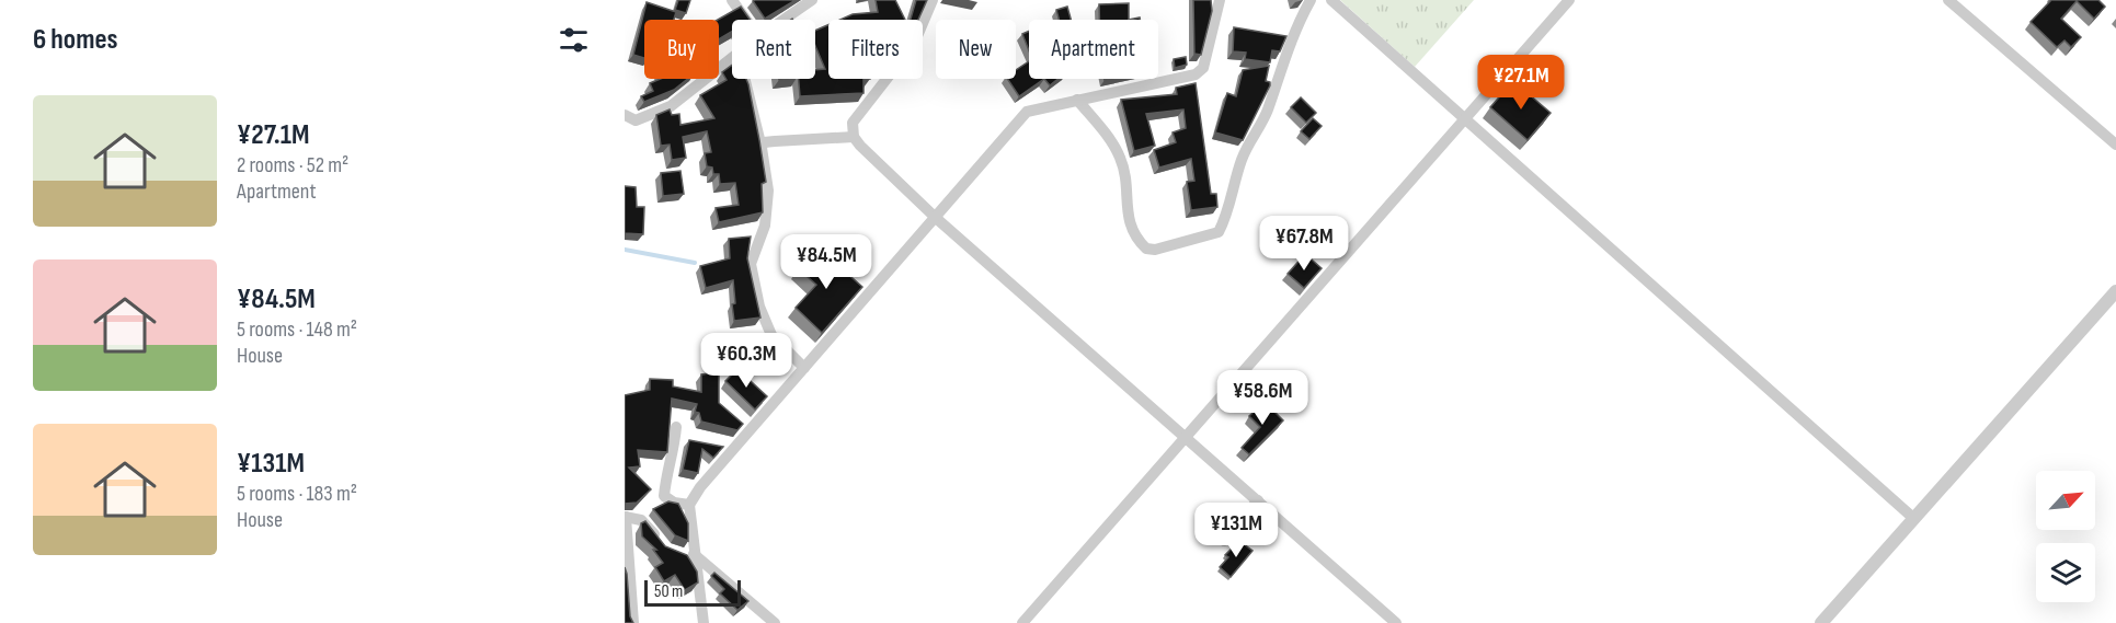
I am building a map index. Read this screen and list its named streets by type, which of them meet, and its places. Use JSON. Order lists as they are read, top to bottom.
{
  "scale_bar": "50 m",
  "north": "top right",
  "page": {
    "heading": "6 homes",
    "chip": [
      "Buy",
      "Rent",
      "Filters",
      "New",
      "Apartment"
    ],
    "price": [
      "¥27.1M",
      "¥67.8M",
      "¥84.5M",
      "¥60.3M",
      "¥58.6M",
      "¥131M"
    ],
    "list": [
      {
        "name": "¥27.1M",
        "note": "2 rooms · 52 m² · Apartment"
      },
      {
        "name": "¥84.5M",
        "note": "5 rooms · 148 m² · House"
      },
      {
        "name": "¥131M",
        "note": "5 rooms · 183 m² · House"
      }
    ],
    "scale": "50 m"
  }
}
